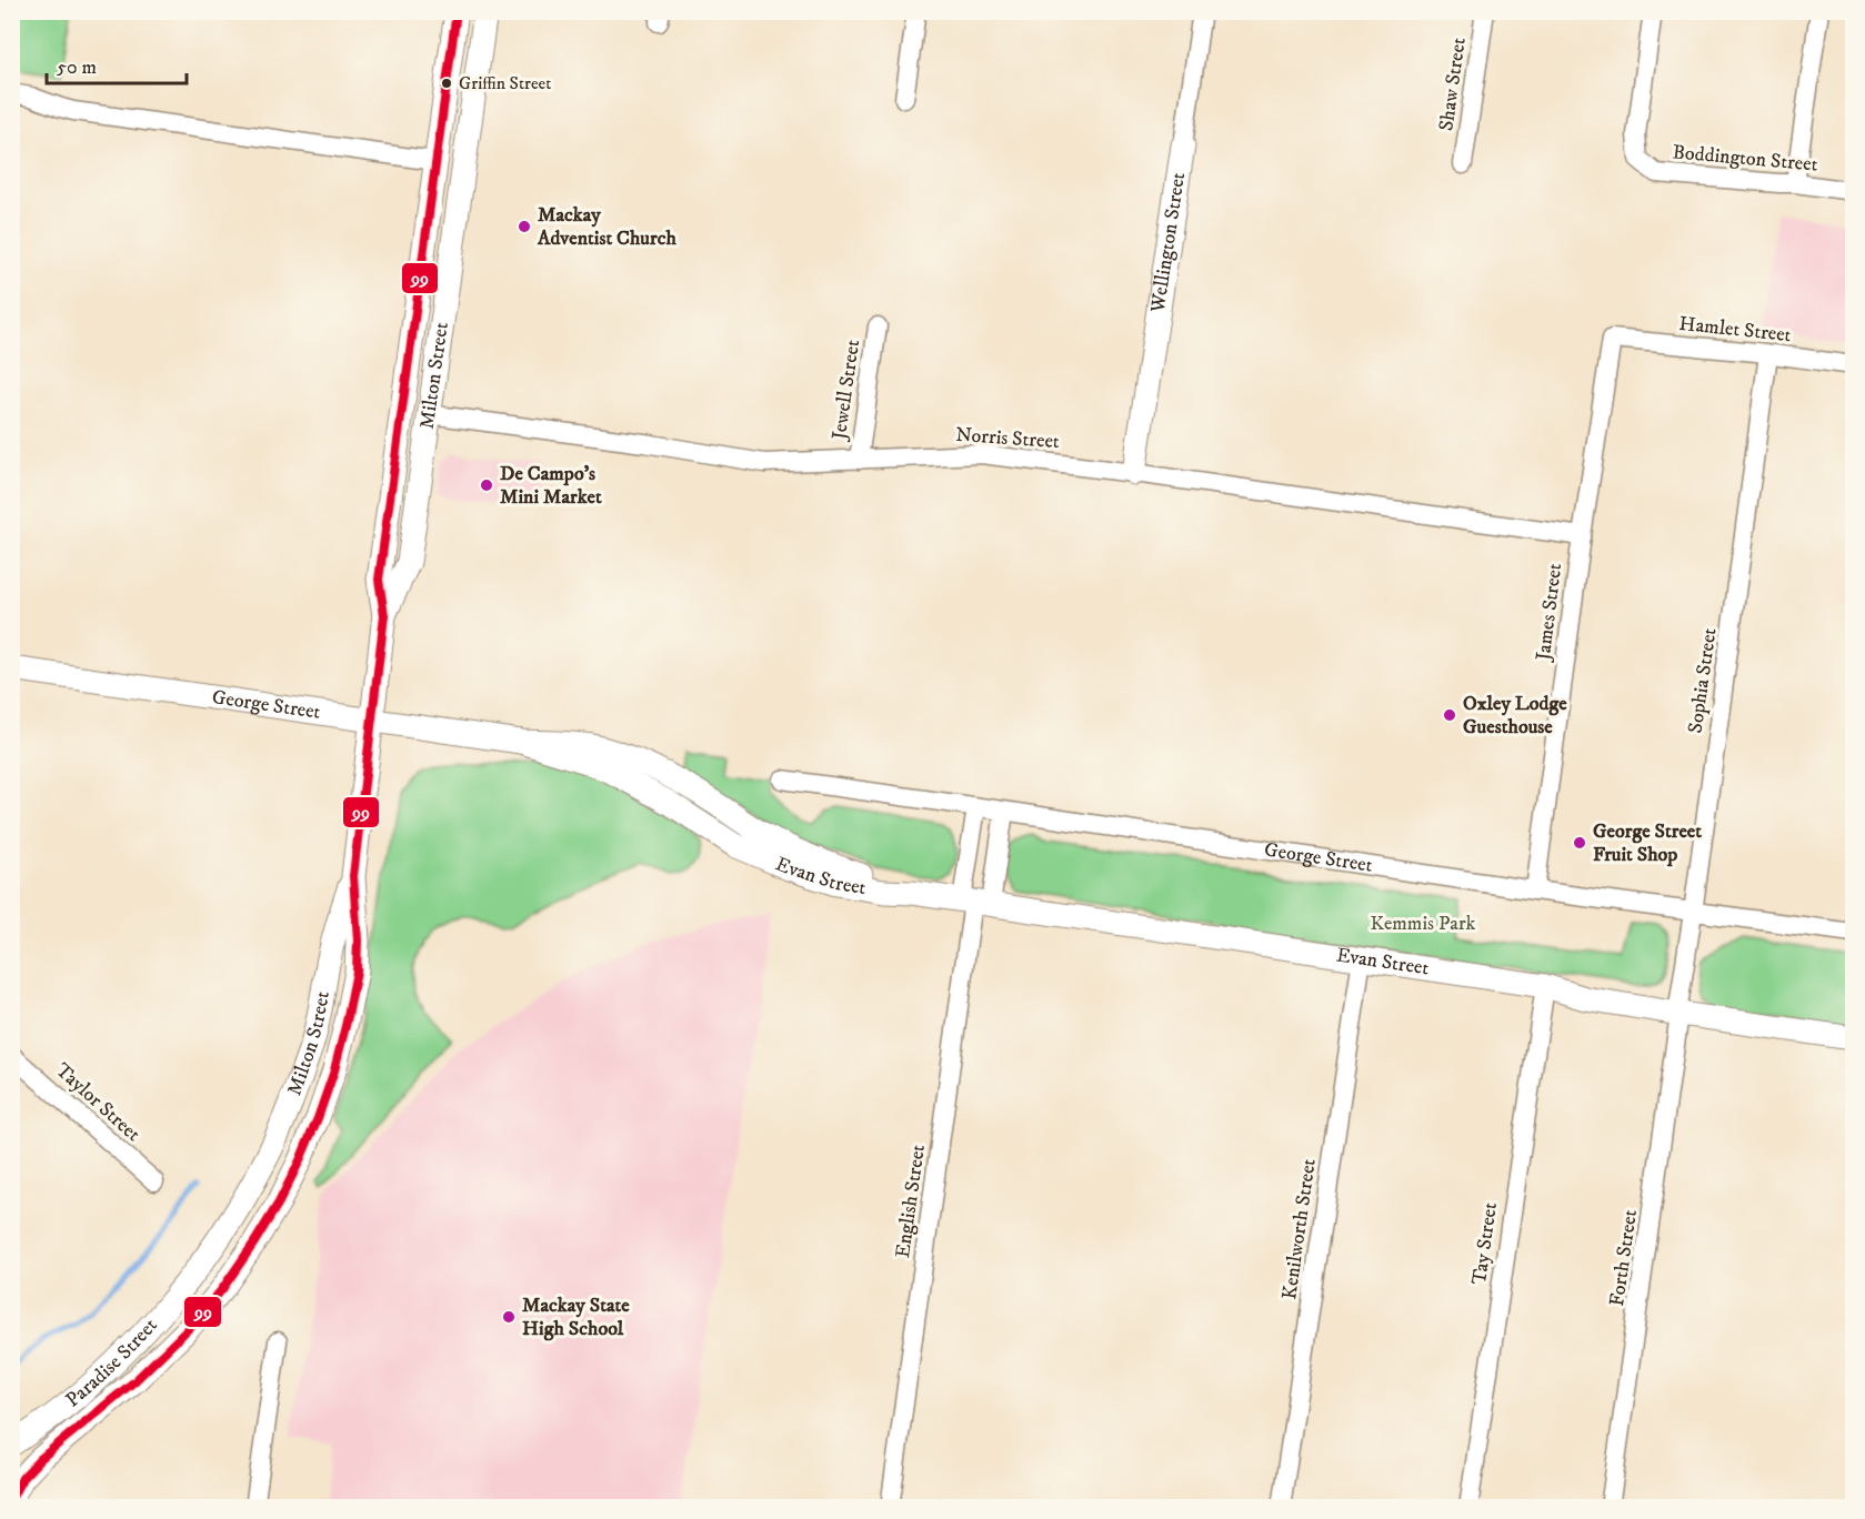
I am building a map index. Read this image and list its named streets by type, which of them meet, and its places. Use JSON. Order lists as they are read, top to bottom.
{
  "streets": {
    "street": [
      "Shaw Street",
      "Boddington Street",
      "Wellington Street",
      "Hamlet Street",
      "Milton Street",
      "Jewell Street",
      "Norris Street",
      "James Street",
      "Sophia Street",
      "George Street",
      "Evan Street",
      "Taylor Street",
      "English Street",
      "Kenilworth Street",
      "Tay Street",
      "Forth Street",
      "Paradise Street"
    ]
  },
  "crossings": [
    ["Wellington Street", "Norris Street"],
    ["Hamlet Street", "James Street"],
    ["Hamlet Street", "Sophia Street"],
    ["Milton Street", "Norris Street"],
    ["Milton Street", "George Street"],
    ["Milton Street", "Paradise Street"],
    ["Jewell Street", "Norris Street"],
    ["Norris Street", "James Street"],
    ["James Street", "George Street"],
    ["Sophia Street", "George Street"],
    ["Sophia Street", "Evan Street"],
    ["Sophia Street", "Forth Street"],
    ["George Street", "Evan Street"],
    ["Evan Street", "English Street"],
    ["Evan Street", "Kenilworth Street"],
    ["Evan Street", "Tay Street"],
    ["Evan Street", "Forth Street"]
  ],
  "parks": ["Kemmis Park"],
  "places": [
    "Griffin Street",
    "Mackay Adventist Church",
    "De Campo's Mini Market",
    "Oxley Lodge Guesthouse",
    "George Street Fruit Shop",
    "Mackay State High School"
  ],
  "lines": ["transit line 99"],
  "scale_bar": "50 m"
}
